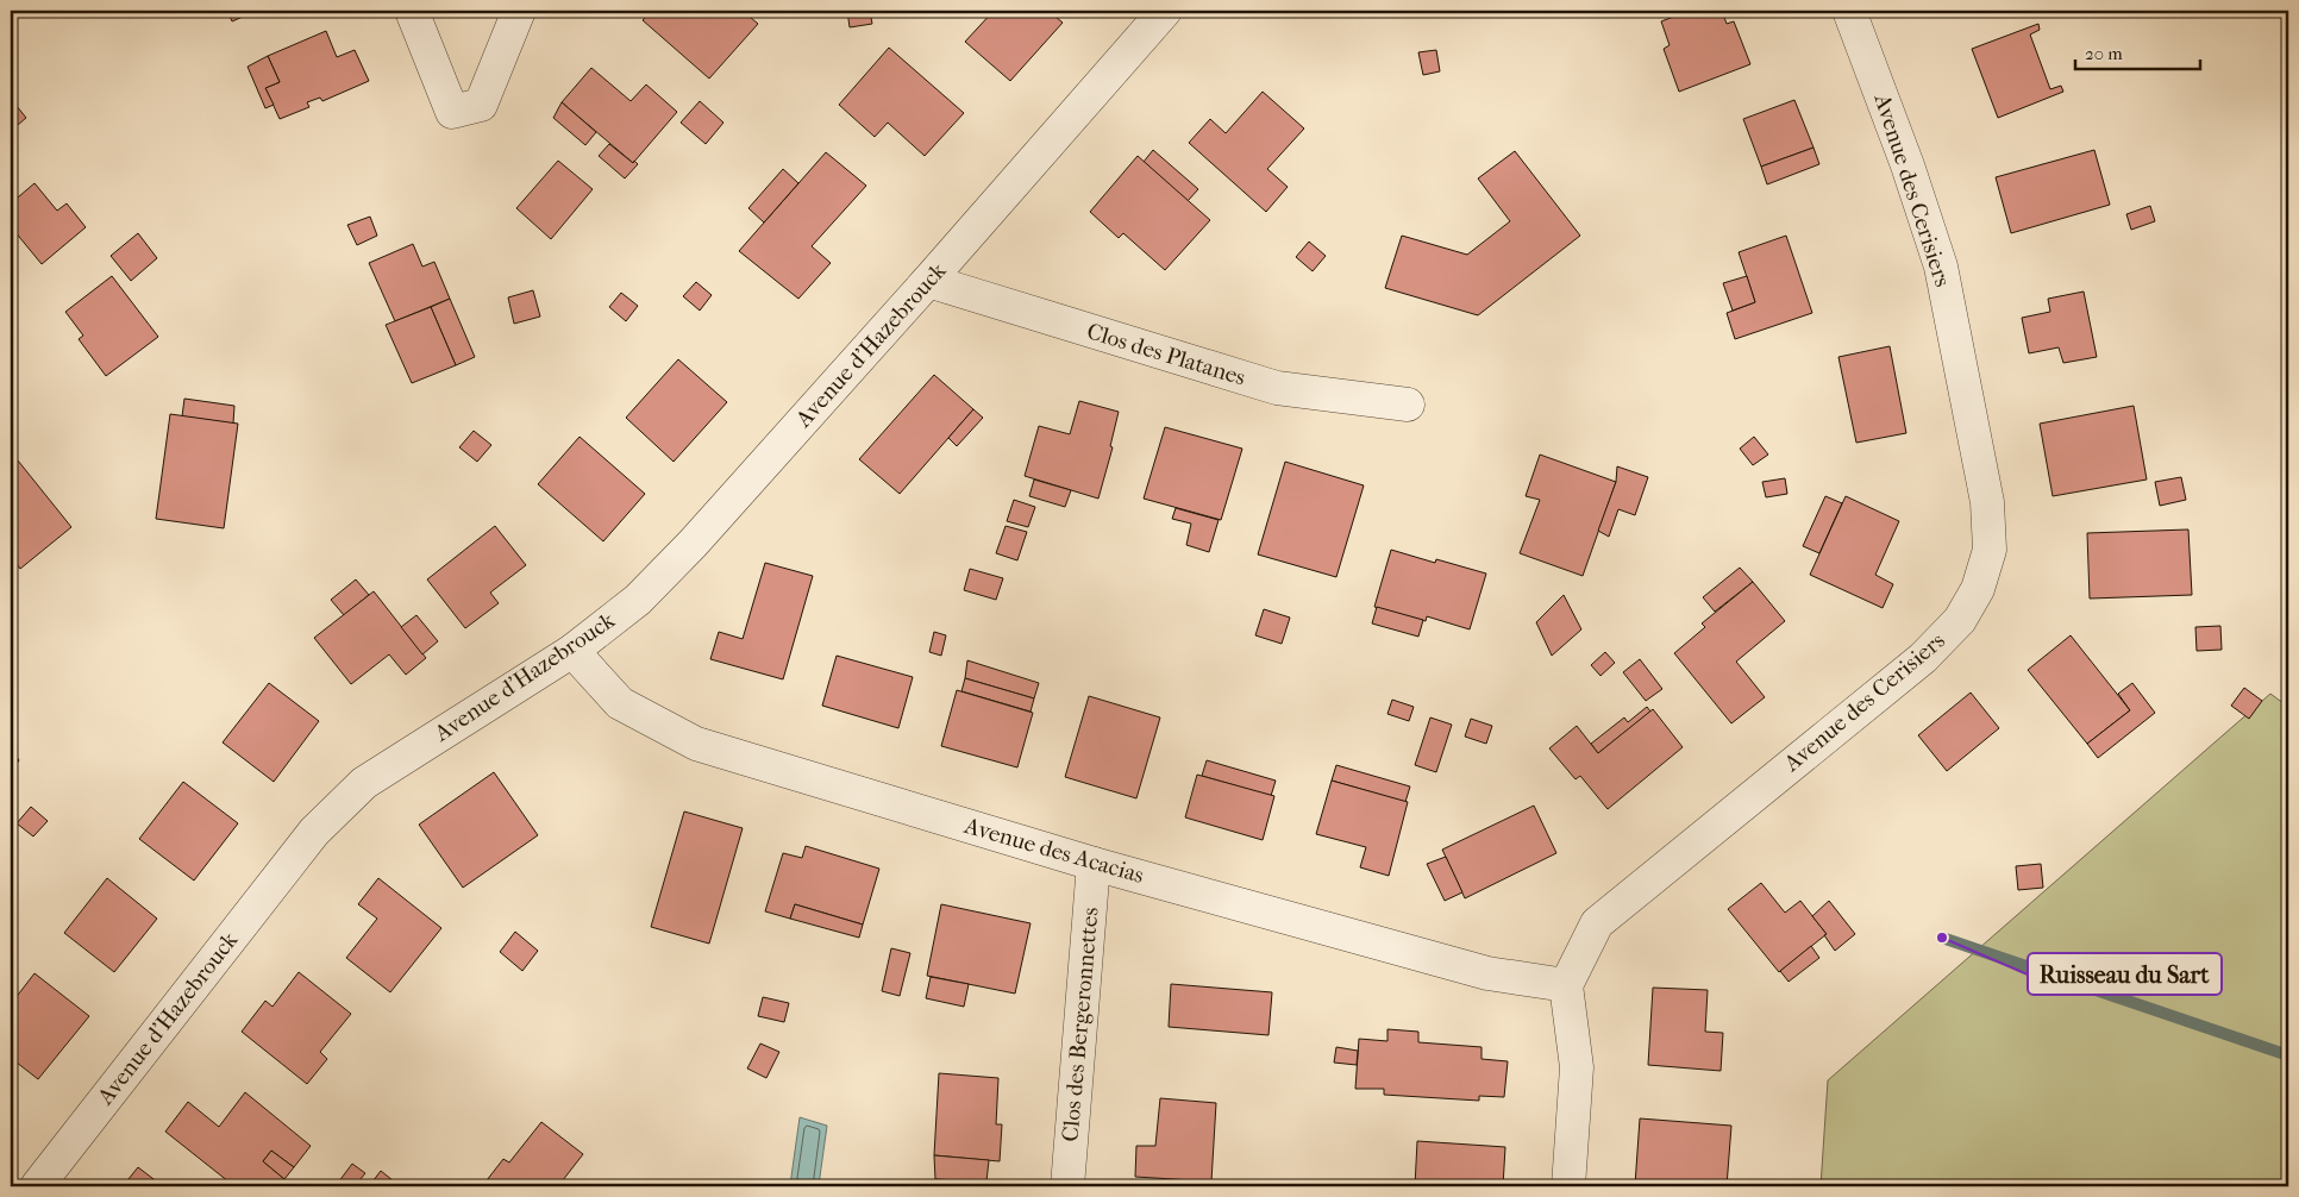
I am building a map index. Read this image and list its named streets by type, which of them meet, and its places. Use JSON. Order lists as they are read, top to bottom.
{
  "streets": {
    "street": [
      "Avenue des Cerisiers",
      "Avenue d'Hazebrouck",
      "Clos des Platanes",
      "Avenue des Acacias",
      "Clos des Bergeronnettes"
    ]
  },
  "crossings": [
    ["Avenue des Cerisiers", "Avenue des Acacias"],
    ["Avenue d'Hazebrouck", "Clos des Platanes"],
    ["Avenue d'Hazebrouck", "Avenue des Acacias"],
    ["Avenue des Acacias", "Clos des Bergeronnettes"]
  ],
  "places": ["Ruisseau du Sart"],
  "scale_bar": "20 m"
}
